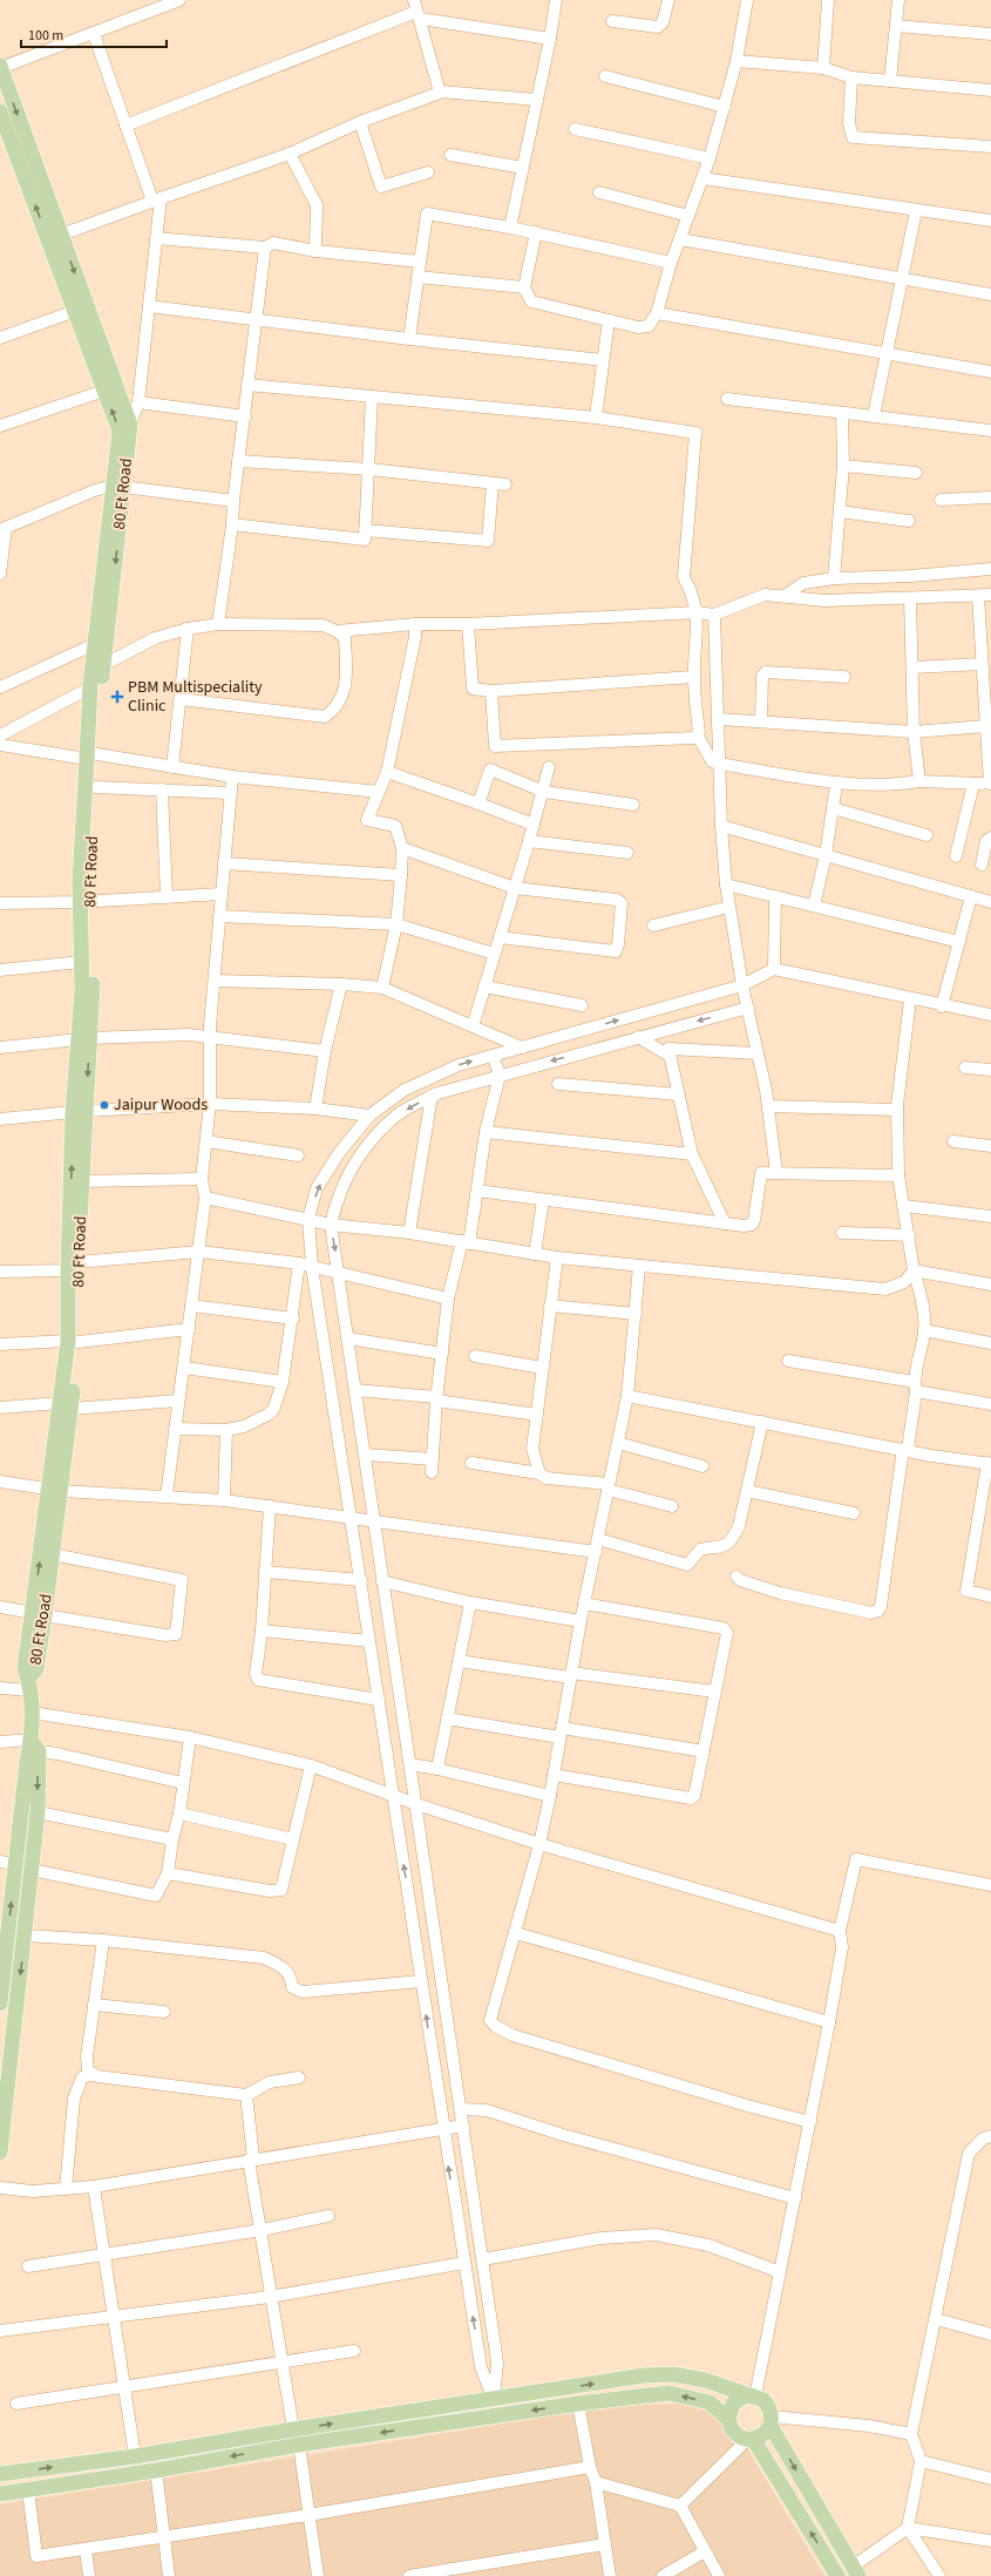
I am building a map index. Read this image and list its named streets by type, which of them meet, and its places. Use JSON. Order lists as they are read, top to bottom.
{
  "streets": {
    "main road": ["80 Ft Road"]
  },
  "places": {
    "health": ["PBM Multispeciality Clinic"],
    "other": ["Jaipur Woods"]
  },
  "scale_bar": "100 m"
}
